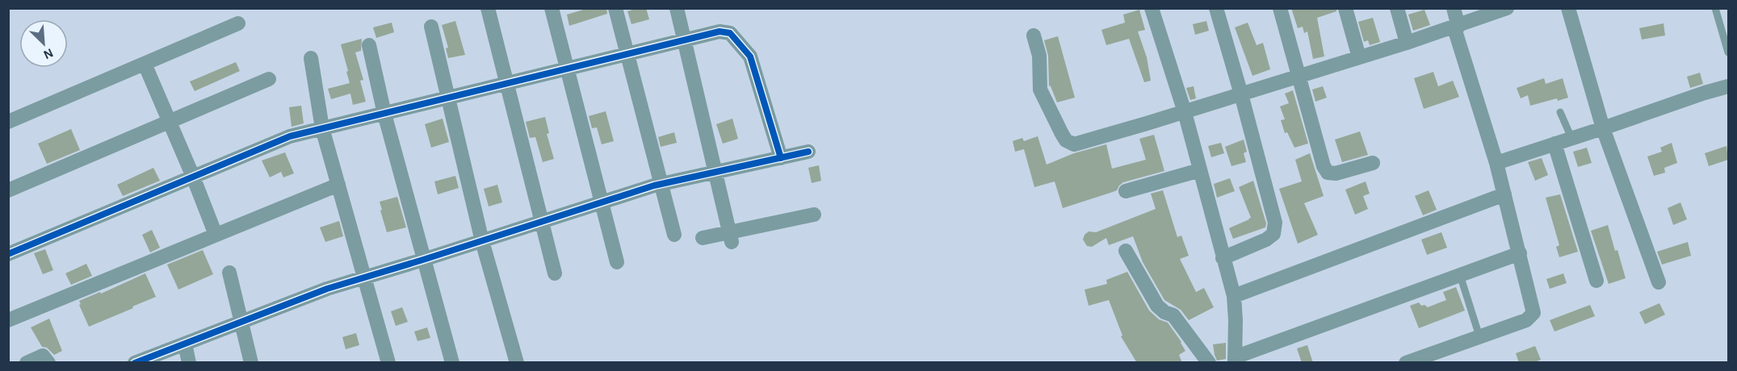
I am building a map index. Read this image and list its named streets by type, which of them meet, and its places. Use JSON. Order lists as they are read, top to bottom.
{
  "north": "bottom right"
}
